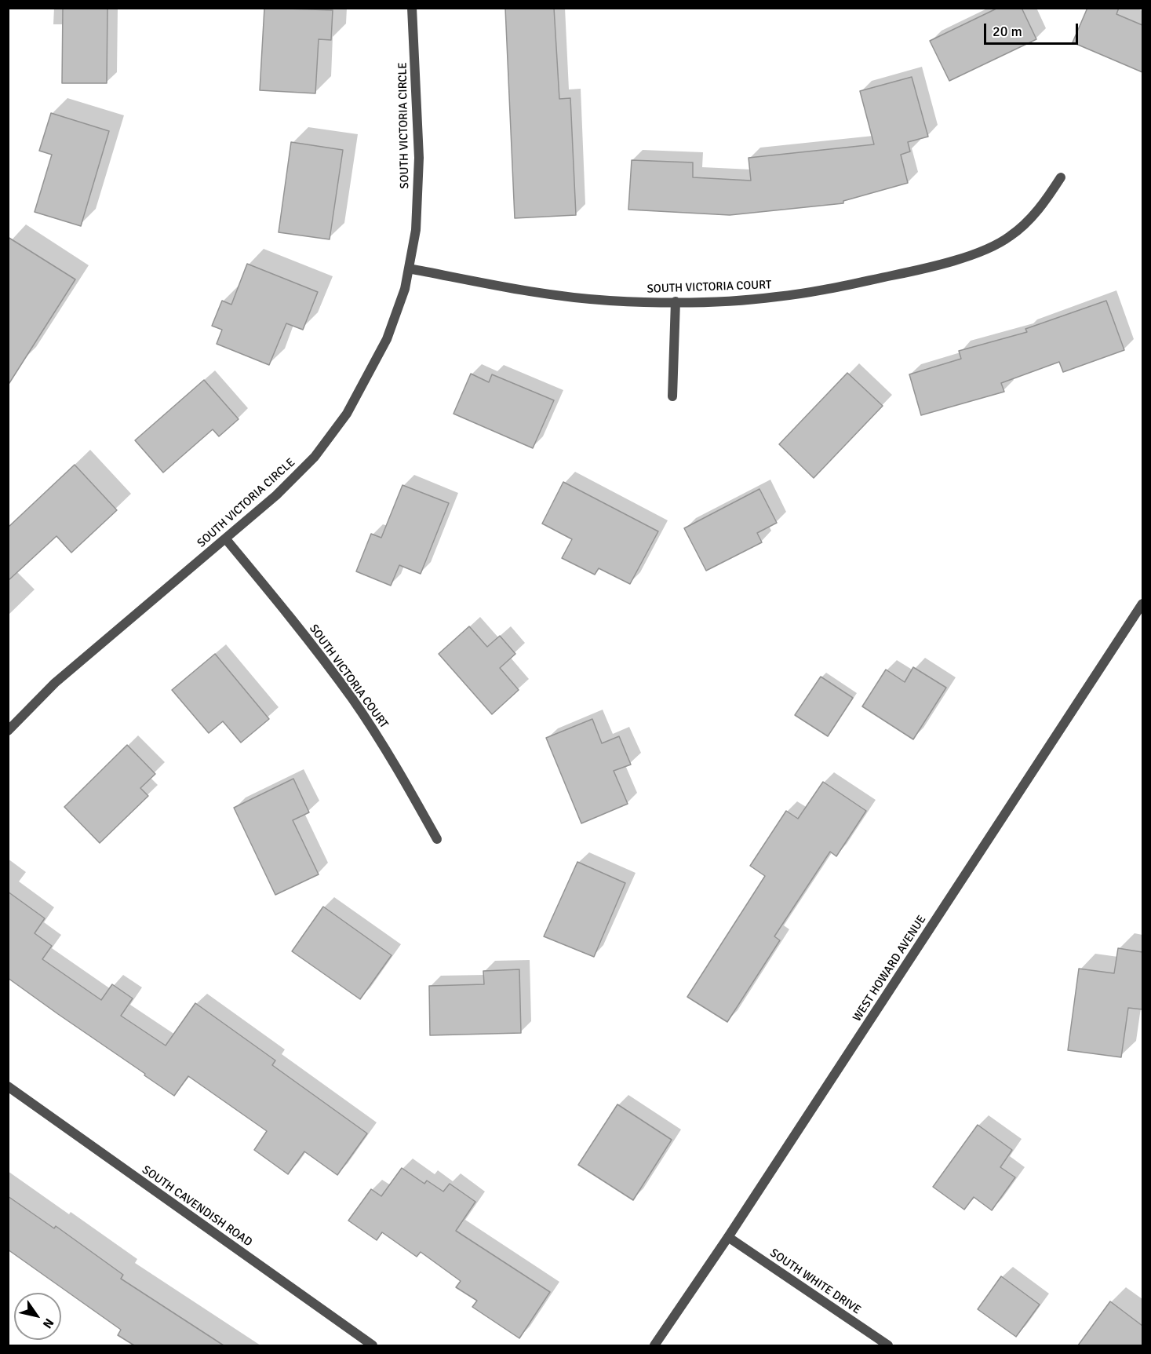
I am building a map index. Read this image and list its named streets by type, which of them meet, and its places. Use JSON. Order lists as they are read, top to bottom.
{
  "streets": {
    "street": [
      "SOUTH VICTORIA CIRCLE",
      "SOUTH VICTORIA COURT",
      "WEST HOWARD AVENUE",
      "SOUTH CAVENDISH ROAD",
      "SOUTH WHITE DRIVE"
    ]
  },
  "crossings": [
    ["SOUTH VICTORIA CIRCLE", "SOUTH VICTORIA COURT"],
    ["WEST HOWARD AVENUE", "SOUTH WHITE DRIVE"]
  ],
  "scale_bar": "20 m",
  "north": "bottom right"
}
